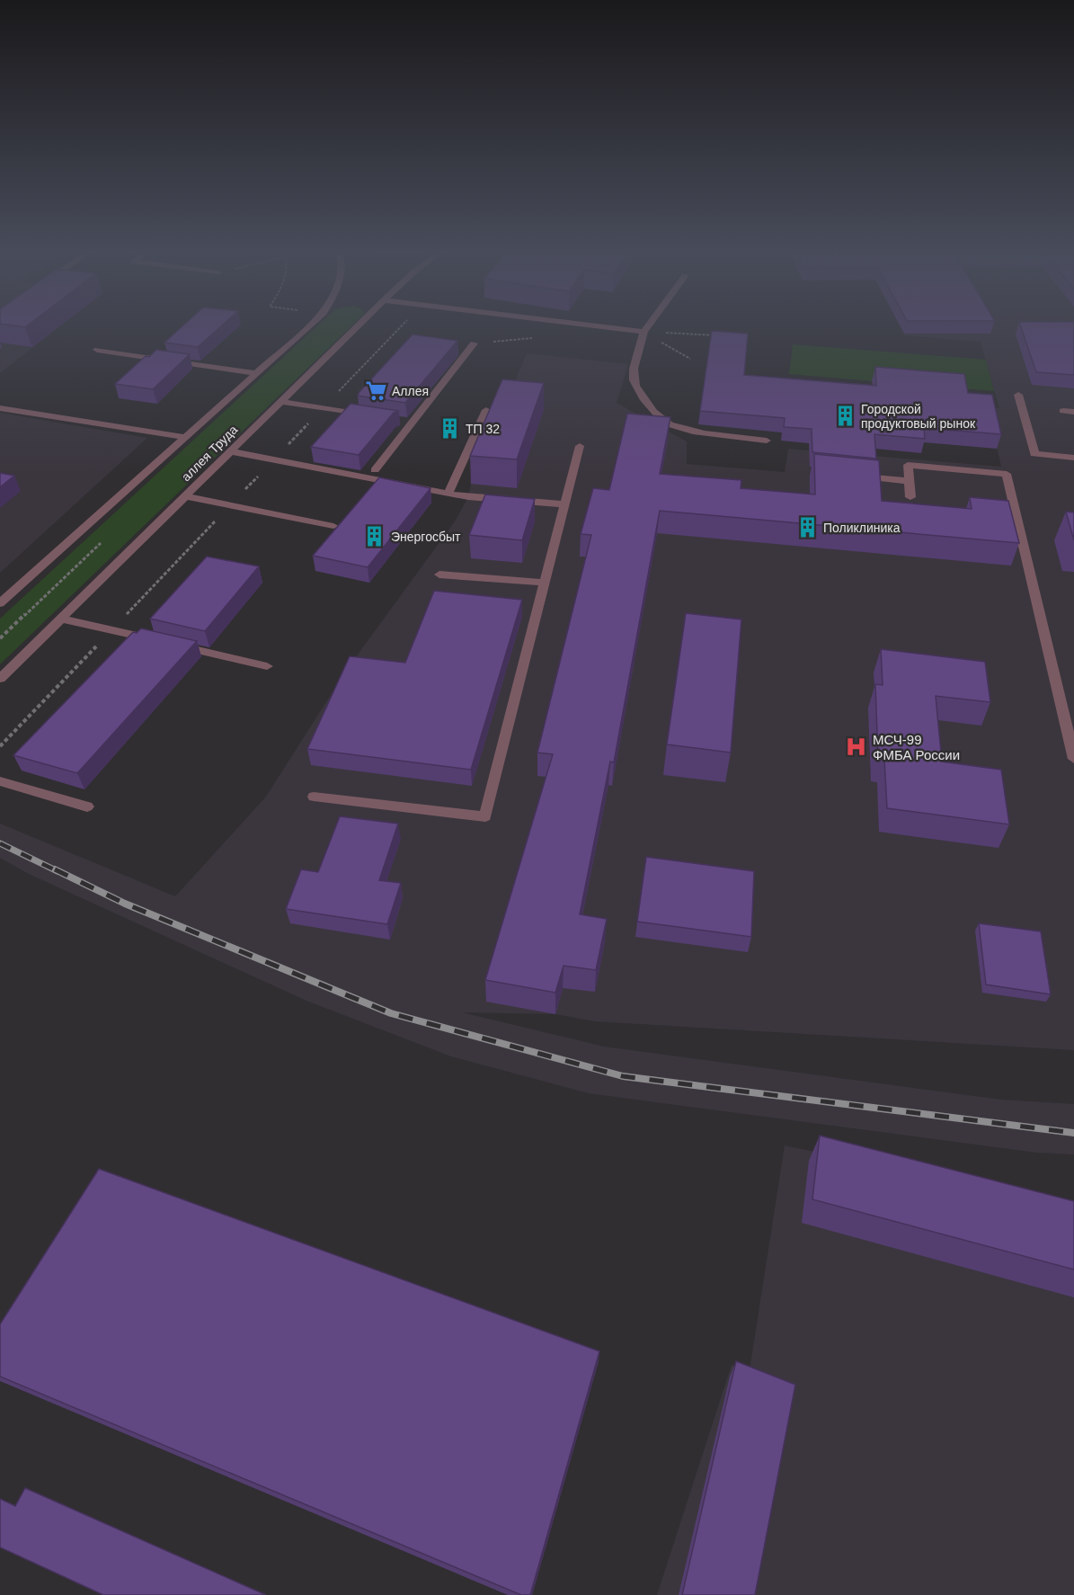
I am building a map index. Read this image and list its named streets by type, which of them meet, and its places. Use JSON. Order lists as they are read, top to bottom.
{
  "streets": {
    "street": ["аллея Труда"]
  },
  "places": {
    "supermarket": ["Аллея"],
    "building": [
      "Городской продуктовый рынок",
      "ТП 32",
      "Поликлиника",
      "Энергосбыт"
    ],
    "hospital": ["МСЧ-99 ФМБА России"]
  }
}
